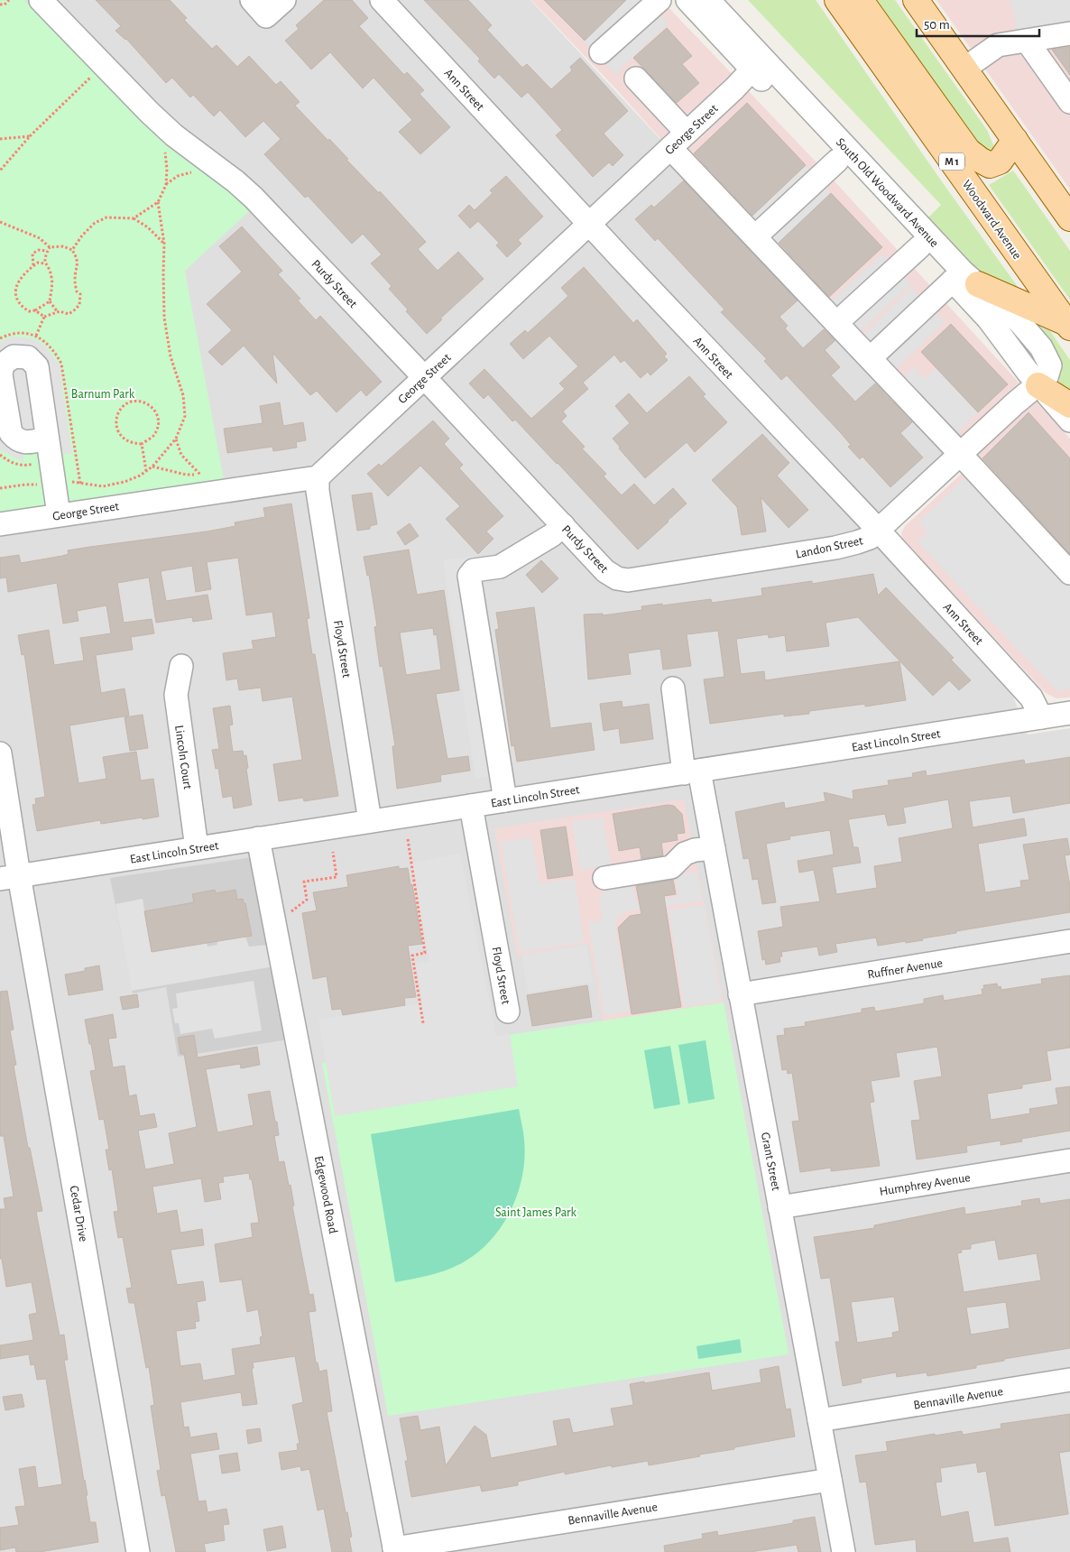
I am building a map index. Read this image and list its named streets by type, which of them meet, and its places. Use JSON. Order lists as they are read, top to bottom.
{
  "streets": {
    "main road": ["M 1", "Woodward Avenue"],
    "street": [
      "Ann Street",
      "George Street",
      "South Old Woodward Avenue",
      "Purdy Street",
      "Landon Street",
      "Floyd Street",
      "East Lincoln Street",
      "Lincoln Court",
      "Ruffner Avenue",
      "Grant Street",
      "Humphrey Avenue",
      "Edgewood Road",
      "Cedar Drive",
      "Bennaville Avenue"
    ]
  },
  "crossings": [
    ["Ann Street", "George Street"],
    ["Ann Street", "Landon Street"],
    ["Ann Street", "East Lincoln Street"],
    ["George Street", "South Old Woodward Avenue"],
    ["George Street", "Purdy Street"],
    ["George Street", "Floyd Street"],
    ["South Old Woodward Avenue", "Landon Street"],
    ["Purdy Street", "Landon Street"],
    ["Floyd Street", "East Lincoln Street"],
    ["East Lincoln Street", "Lincoln Court"],
    ["East Lincoln Street", "Grant Street"],
    ["East Lincoln Street", "Edgewood Road"],
    ["East Lincoln Street", "Cedar Drive"],
    ["Ruffner Avenue", "Grant Street"],
    ["Grant Street", "Humphrey Avenue"],
    ["Grant Street", "Bennaville Avenue"],
    ["Edgewood Road", "Bennaville Avenue"]
  ],
  "parks": ["Barnum Park", "Saint James Park"],
  "scale_bar": "50 m"
}
